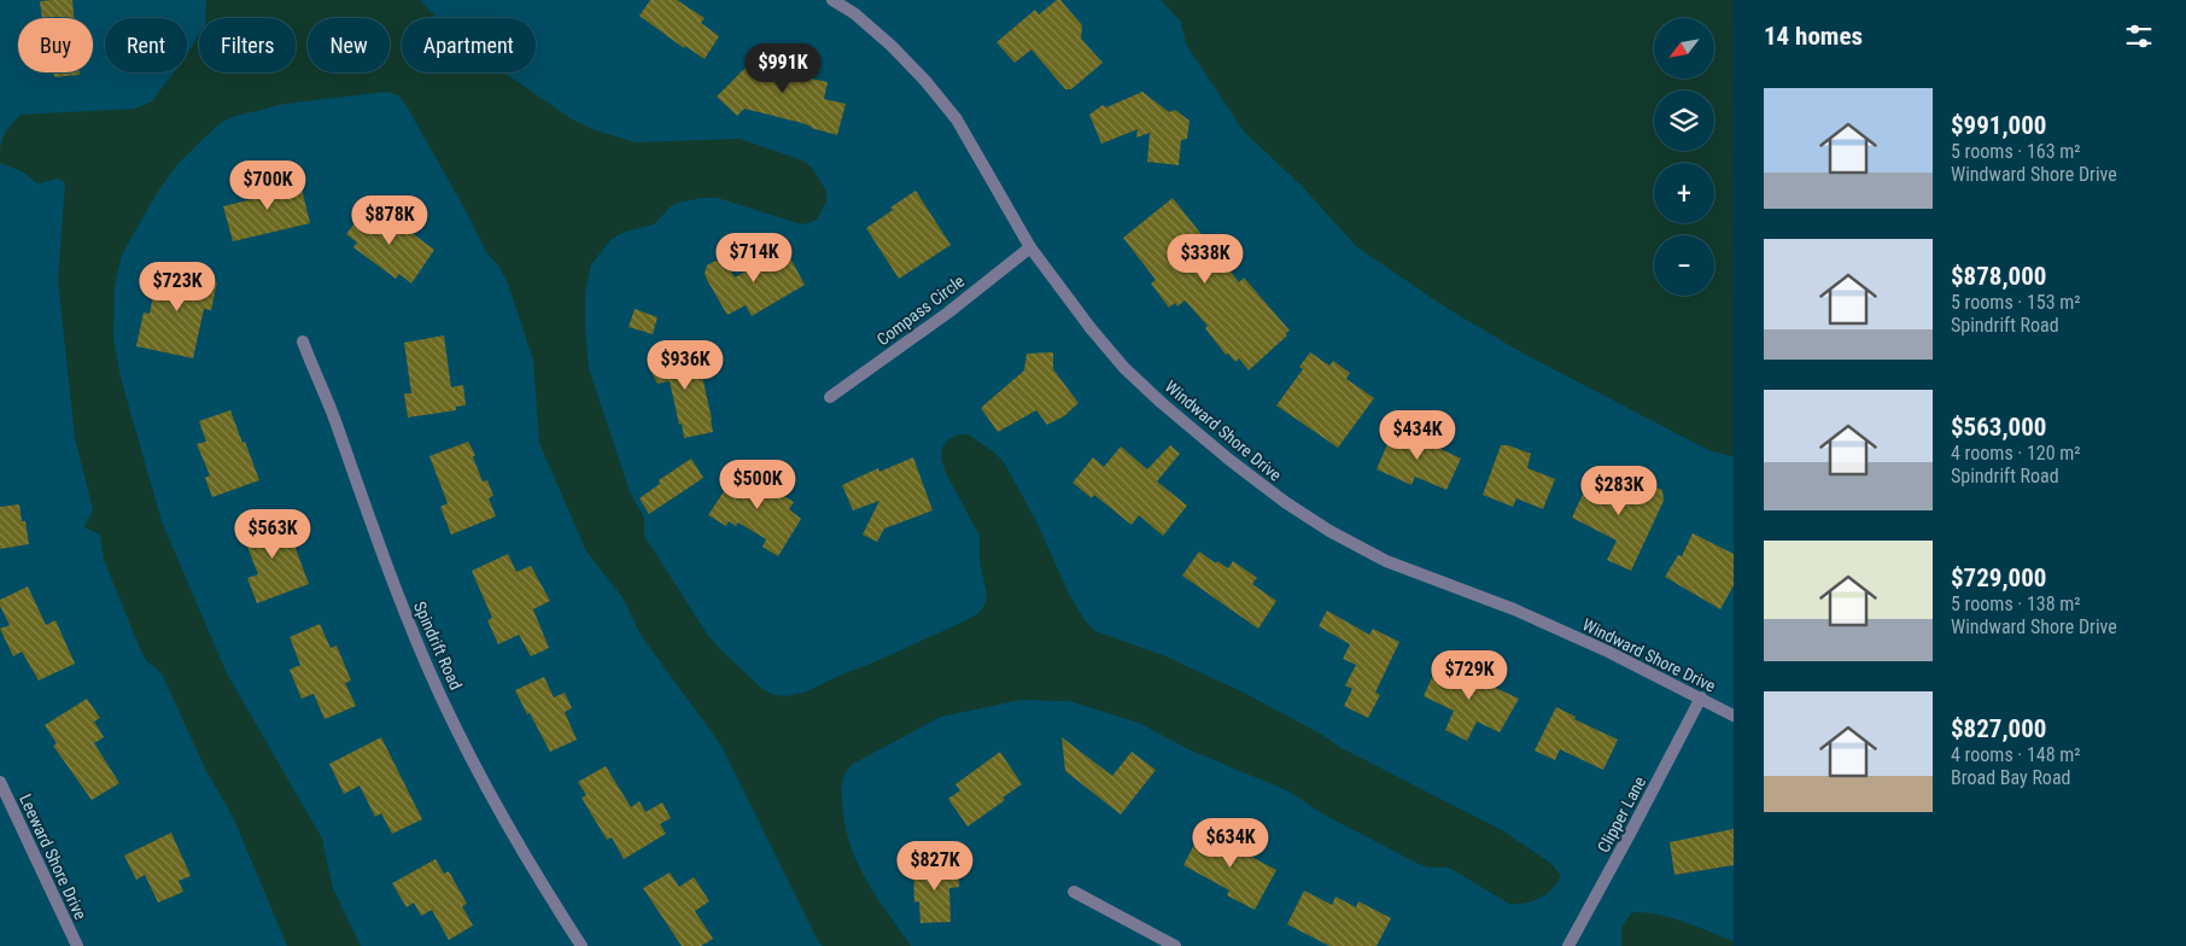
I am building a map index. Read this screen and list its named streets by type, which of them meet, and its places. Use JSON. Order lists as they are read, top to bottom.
{
  "streets": {
    "street": [
      "Compass Circle",
      "Windward Shore Drive",
      "Spindrift Road",
      "Clipper Lane",
      "Leeward Shore Drive"
    ]
  },
  "crossings": [
    ["Compass Circle", "Windward Shore Drive"],
    ["Windward Shore Drive", "Clipper Lane"]
  ],
  "north": "bottom left",
  "page": {
    "heading": "14 homes",
    "map_buttons": ["+", "−"],
    "chip": [
      "Buy",
      "Rent",
      "Filters",
      "New",
      "Apartment"
    ],
    "price": [
      "$991K",
      "$700K",
      "$878K",
      "$714K",
      "$338K",
      "$723K",
      "$936K",
      "$434K",
      "$500K",
      "$283K",
      "$563K",
      "$729K",
      "$634K",
      "$827K"
    ],
    "list": [
      {
        "name": "$991,000",
        "note": "5 rooms · 163 m² · Windward Shore Drive"
      },
      {
        "name": "$878,000",
        "note": "5 rooms · 153 m² · Spindrift Road"
      },
      {
        "name": "$563,000",
        "note": "4 rooms · 120 m² · Spindrift Road"
      },
      {
        "name": "$729,000",
        "note": "5 rooms · 138 m² · Windward Shore Drive"
      },
      {
        "name": "$827,000",
        "note": "4 rooms · 148 m² · Broad Bay Road"
      }
    ]
  }
}
